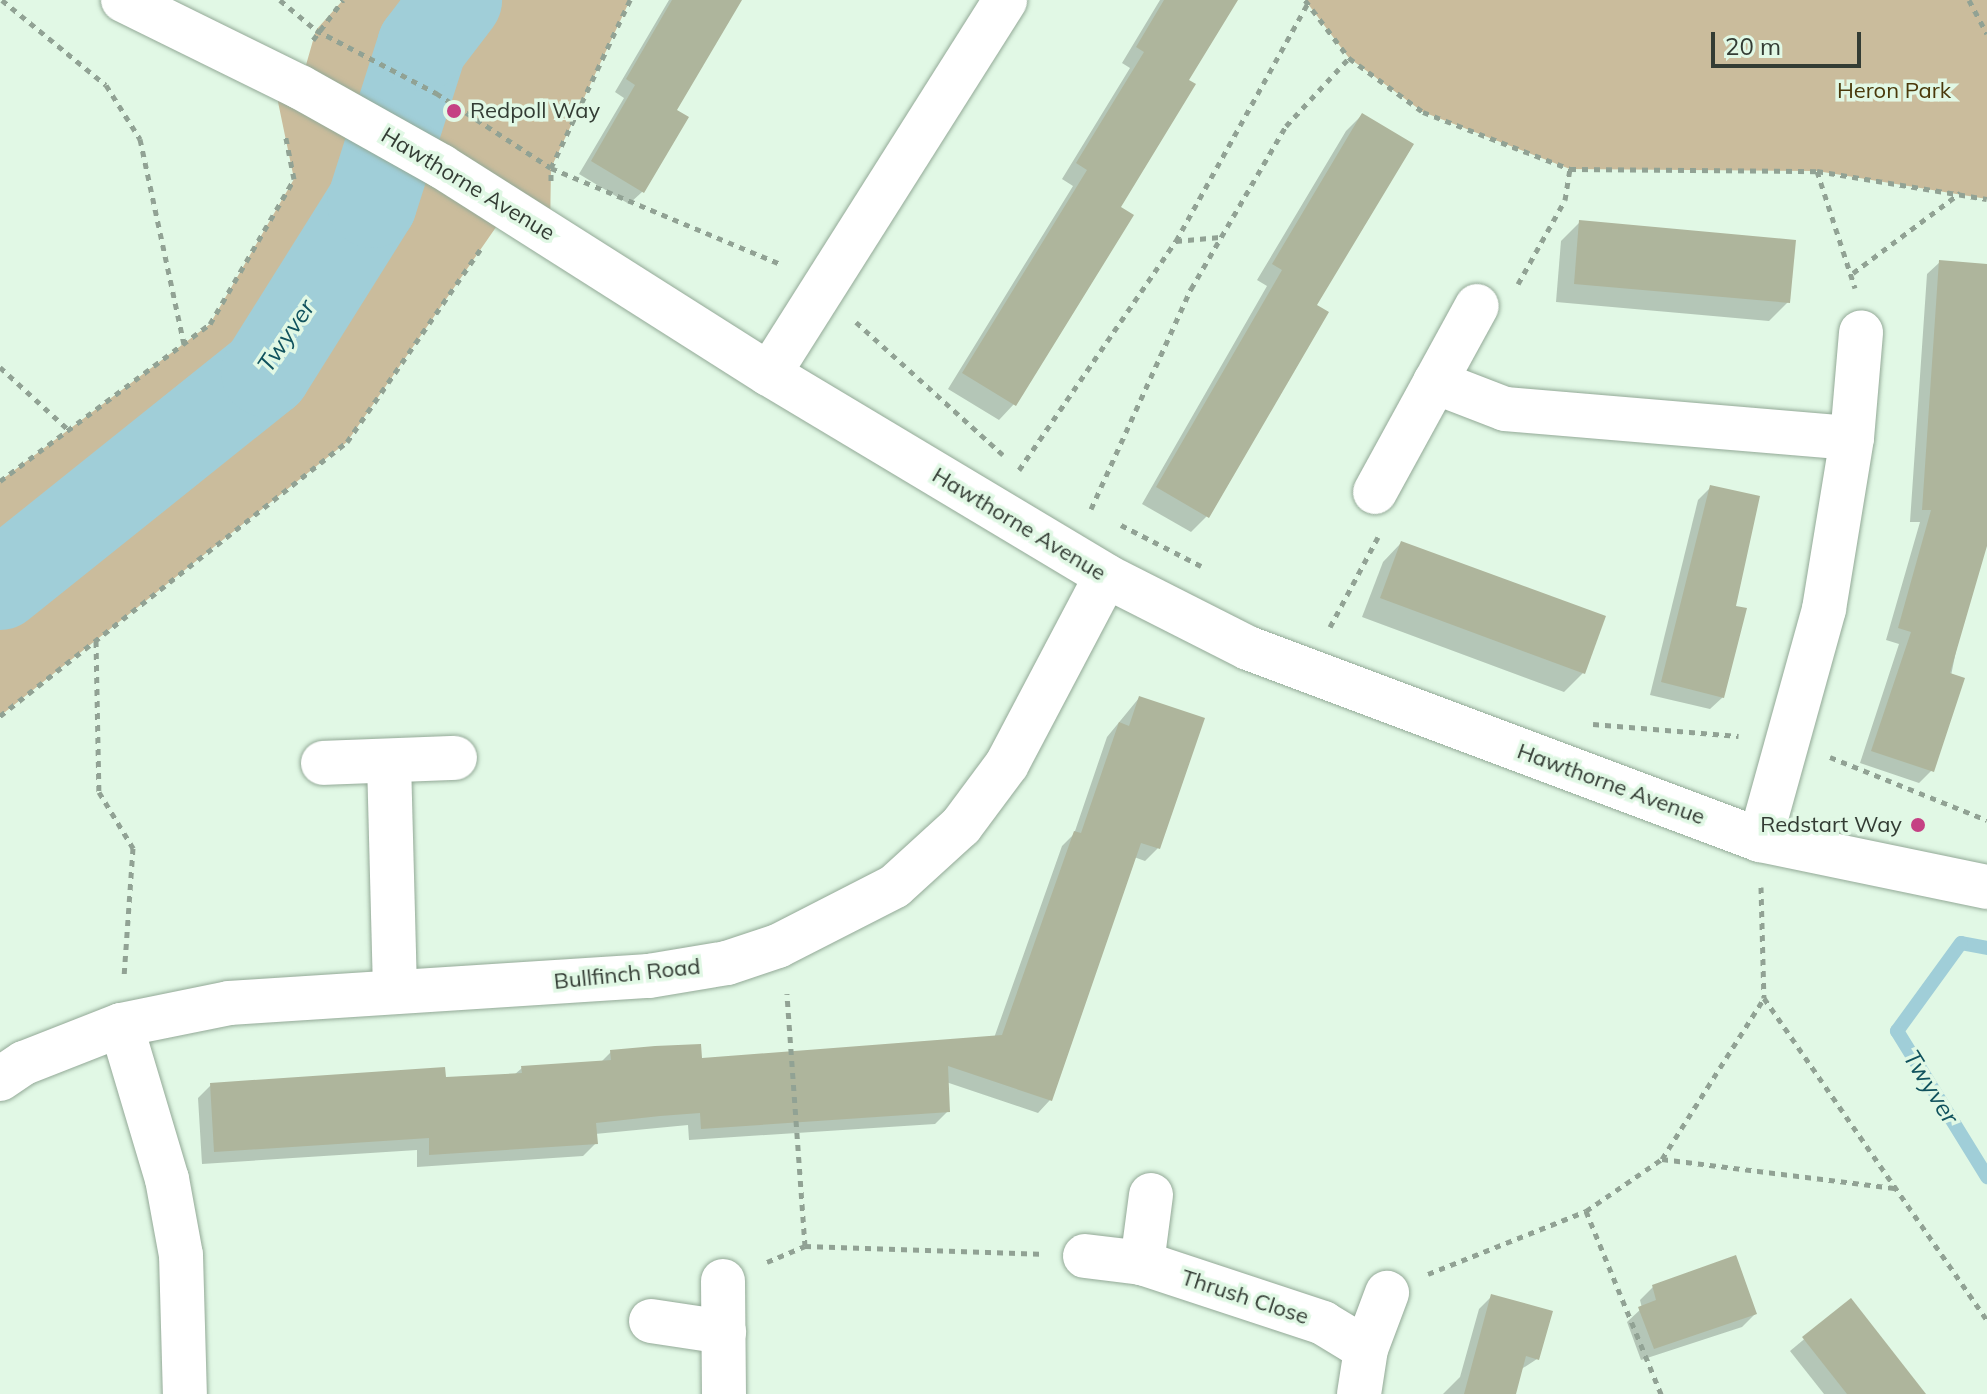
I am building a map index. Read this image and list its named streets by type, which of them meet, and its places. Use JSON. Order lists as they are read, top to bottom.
{
  "streets": {
    "street": ["Hawthorne Avenue", "Bullfinch Road", "Thrush Close"]
  },
  "crossings": [
    ["Hawthorne Avenue", "Bullfinch Road"]
  ],
  "water": ["Twyver"],
  "parks": ["Heron Park"],
  "places": ["Redpoll Way", "Redstart Way"],
  "scale_bar": "20 m"
}
